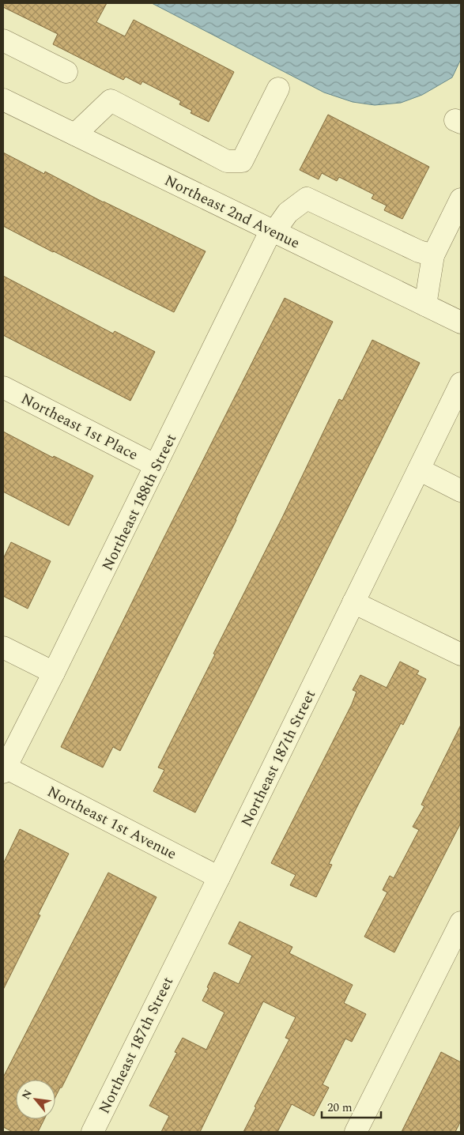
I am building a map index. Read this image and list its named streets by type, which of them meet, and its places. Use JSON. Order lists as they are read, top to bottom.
{
  "streets": {
    "street": [
      "Northeast 2nd Avenue",
      "Northeast 1st Place",
      "Northeast 188th Street",
      "Northeast 187th Street",
      "Northeast 1st Avenue"
    ]
  },
  "crossings": [
    ["Northeast 2nd Avenue", "Northeast 188th Street"],
    ["Northeast 1st Place", "Northeast 188th Street"],
    ["Northeast 188th Street", "Northeast 1st Avenue"],
    ["Northeast 187th Street", "Northeast 1st Avenue"]
  ],
  "scale_bar": "20 m",
  "north": "top left"
}
